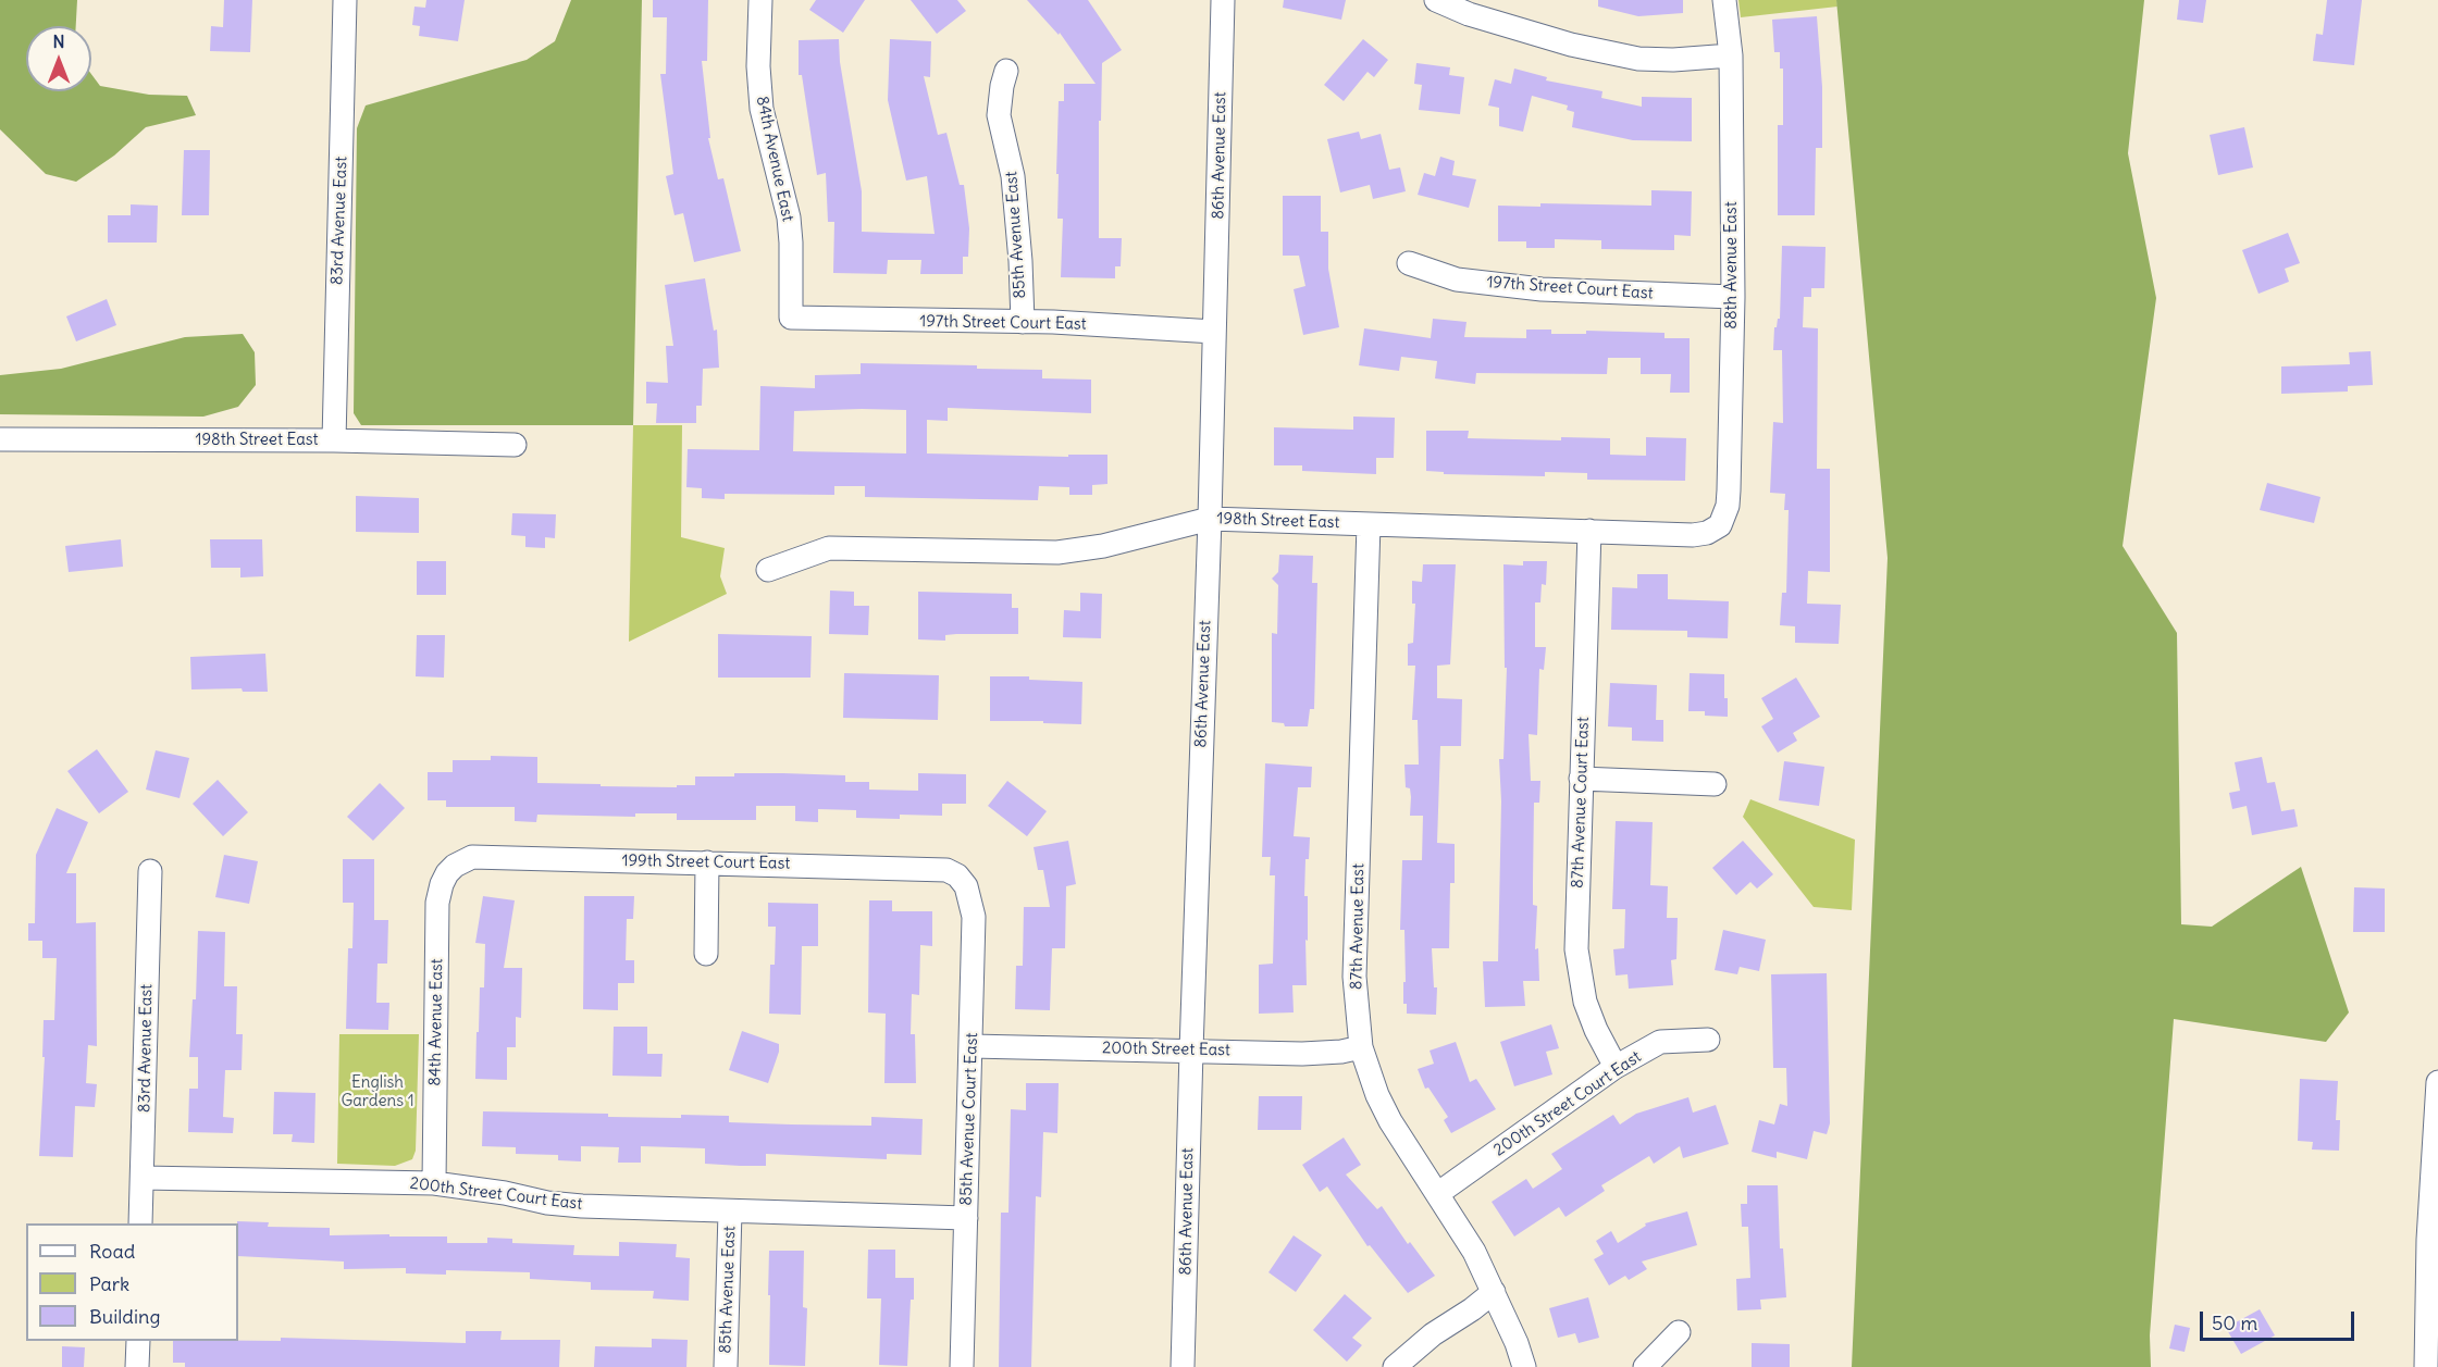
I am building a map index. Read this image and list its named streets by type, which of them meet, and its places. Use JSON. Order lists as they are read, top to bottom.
{
  "streets": {
    "street": [
      "86th Avenue East",
      "84th Avenue East",
      "83rd Avenue East",
      "85th Avenue East",
      "88th Avenue East",
      "197th Street Court East",
      "198th Street East",
      "87th Avenue Court East",
      "199th Street Court East",
      "87th Avenue East",
      "200th Street East",
      "200th Street Court East",
      "85th Avenue Court East"
    ]
  },
  "crossings": [
    ["86th Avenue East", "197th Street Court East"],
    ["86th Avenue East", "198th Street East"],
    ["86th Avenue East", "200th Street East"],
    ["84th Avenue East", "197th Street Court East"],
    ["84th Avenue East", "199th Street Court East"],
    ["84th Avenue East", "200th Street Court East"],
    ["83rd Avenue East", "198th Street East"],
    ["83rd Avenue East", "200th Street Court East"],
    ["85th Avenue East", "197th Street Court East"],
    ["85th Avenue East", "200th Street Court East"],
    ["88th Avenue East", "197th Street Court East"],
    ["88th Avenue East", "198th Street East"],
    ["198th Street East", "87th Avenue Court East"],
    ["198th Street East", "87th Avenue East"],
    ["87th Avenue Court East", "200th Street Court East"],
    ["199th Street Court East", "85th Avenue Court East"],
    ["87th Avenue East", "200th Street East"],
    ["87th Avenue East", "200th Street Court East"],
    ["200th Street East", "85th Avenue Court East"],
    ["200th Street Court East", "85th Avenue Court East"]
  ],
  "parks": ["English Gardens 1"],
  "legend": ["Road", "Park", "Building"],
  "scale_bar": "50 m",
  "north": "top"
}
